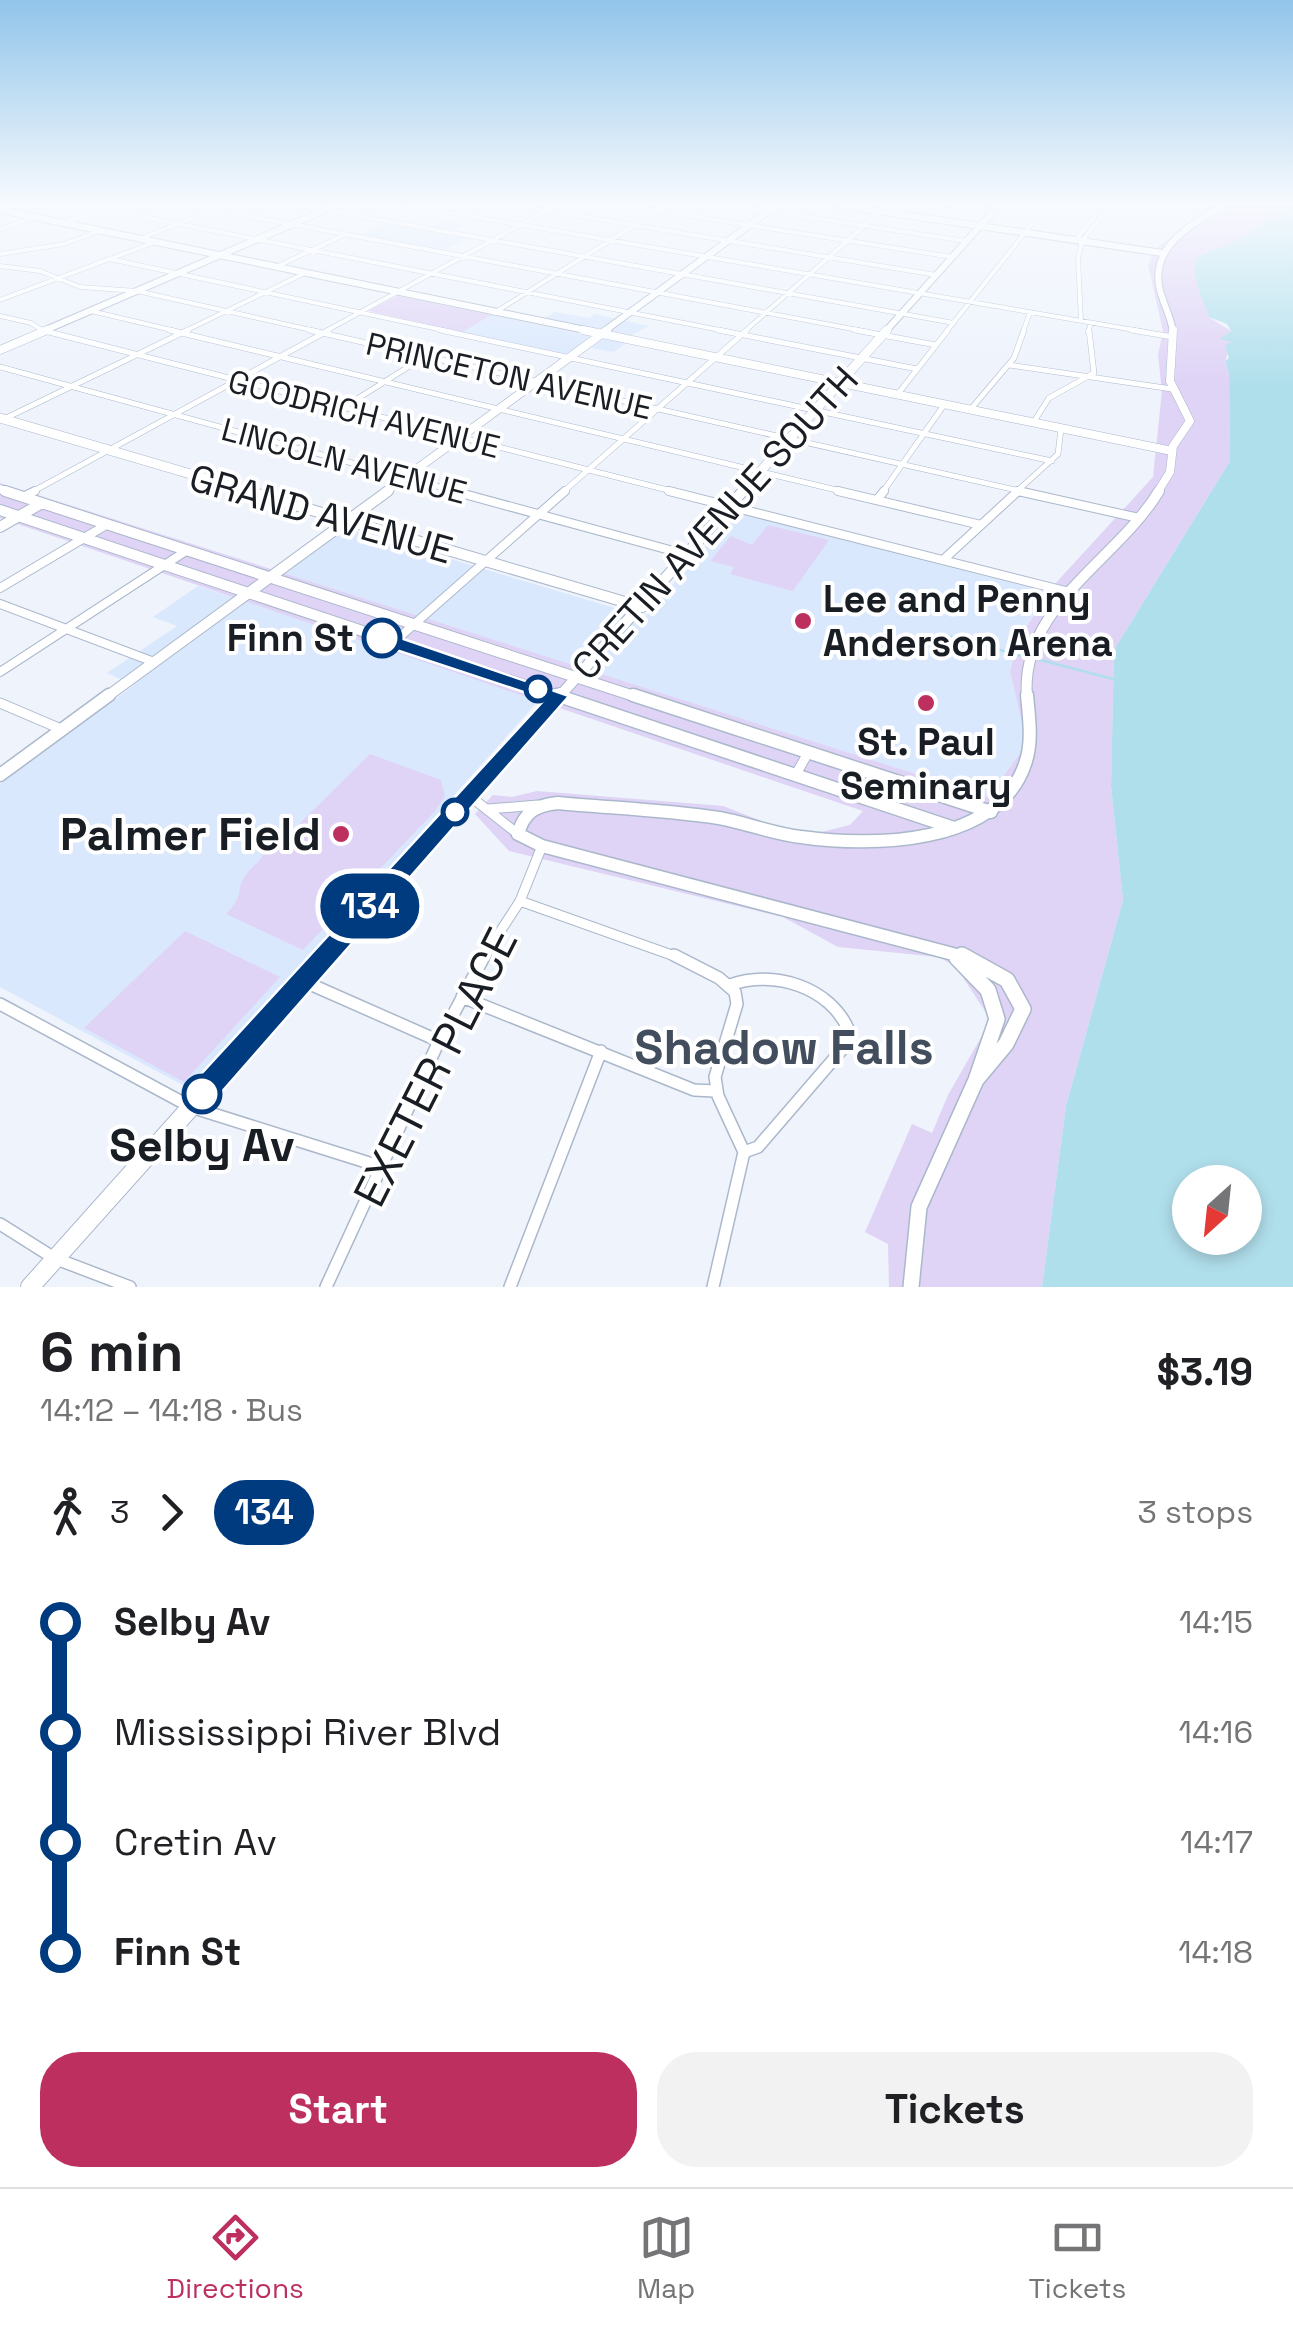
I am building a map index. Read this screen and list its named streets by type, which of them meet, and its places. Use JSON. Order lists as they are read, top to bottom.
{
  "streets": {
    "main road": ["GRAND AVENUE", "CRETIN AVENUE SOUTH"],
    "street": [
      "PRINCETON AVENUE",
      "GOODRICH AVENUE",
      "LINCOLN AVENUE",
      "EXETER PLACE"
    ]
  },
  "crossings": [
    ["PRINCETON AVENUE", "CRETIN AVENUE SOUTH"],
    ["GOODRICH AVENUE", "CRETIN AVENUE SOUTH"],
    ["LINCOLN AVENUE", "CRETIN AVENUE SOUTH"],
    ["GRAND AVENUE", "CRETIN AVENUE SOUTH"]
  ],
  "districts": ["Shadow Falls"],
  "places": [
    "Lee and Penny Anderson Arena",
    "Finn St",
    "St. Paul Seminary",
    "Palmer Field",
    "Selby Av"
  ],
  "lines": ["bus line 134"],
  "north": "bottom left",
  "page": {
    "on_map": "134",
    "heading": ["6 min", "14:12 – 14:18 · Bus", "$3.19"],
    "legs": ["3", "134", "3 stops"],
    "list": [
      {
        "name": "Selby Av",
        "value": "14:15"
      },
      {
        "name": "Mississippi River Blvd",
        "value": "14:16"
      },
      {
        "name": "Cretin Av",
        "value": "14:17"
      },
      {
        "name": "Finn St",
        "value": "14:18"
      }
    ],
    "buttons": ["Start", "Tickets"],
    "tabs": ["Directions", "Map", "Tickets"]
  }
}
